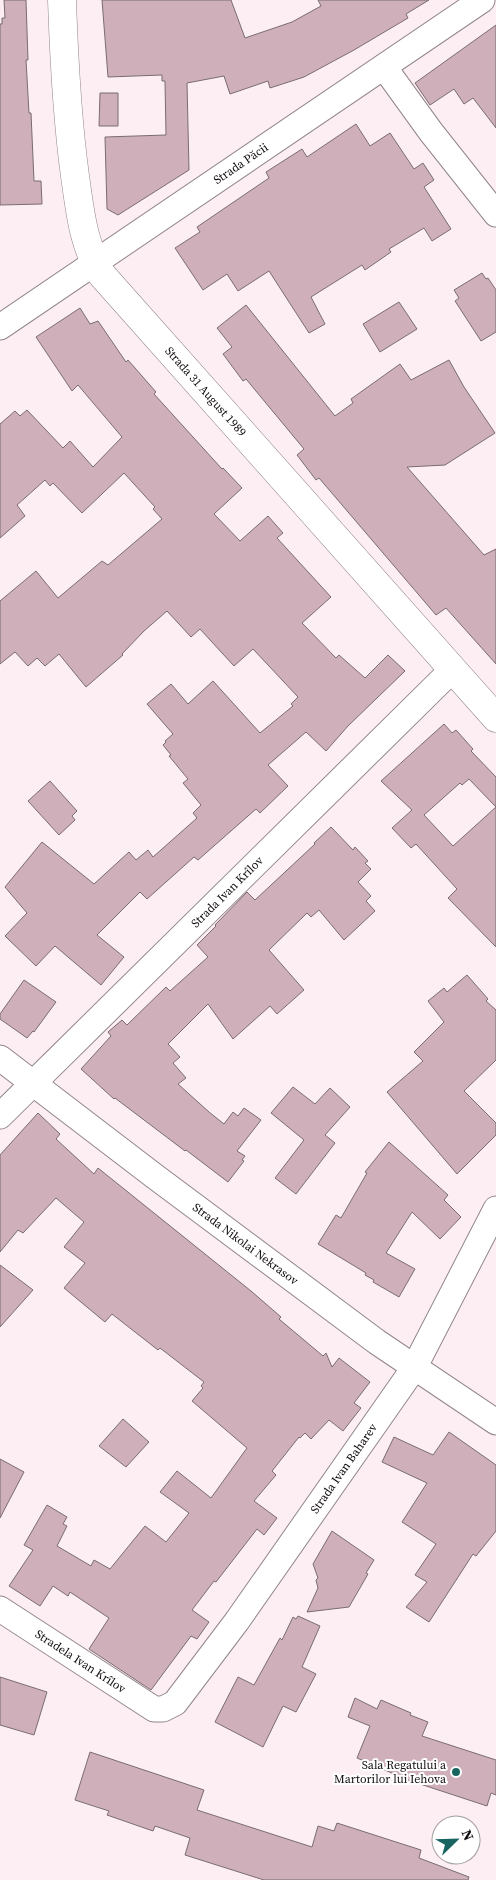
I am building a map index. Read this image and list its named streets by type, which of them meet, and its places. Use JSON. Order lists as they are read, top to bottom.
{
  "streets": {
    "main road": ["Strada 31 August 1989"],
    "street": [
      "Strada Păcii",
      "Strada Ivan Krîlov",
      "Strada Nikolai Nekrasov",
      "Strada Ivan Baharev",
      "Stradela Ivan Krîlov"
    ]
  },
  "crossings": [
    ["Strada Păcii", "Strada 31 August 1989"],
    ["Strada 31 August 1989", "Strada Ivan Krîlov"],
    ["Strada Ivan Krîlov", "Strada Nikolai Nekrasov"],
    ["Strada Nikolai Nekrasov", "Strada Ivan Baharev"],
    ["Strada Ivan Baharev", "Stradela Ivan Krîlov"]
  ],
  "places": ["Sala Regatului a Martorilor lui Iehova"],
  "north": "top right"
}
